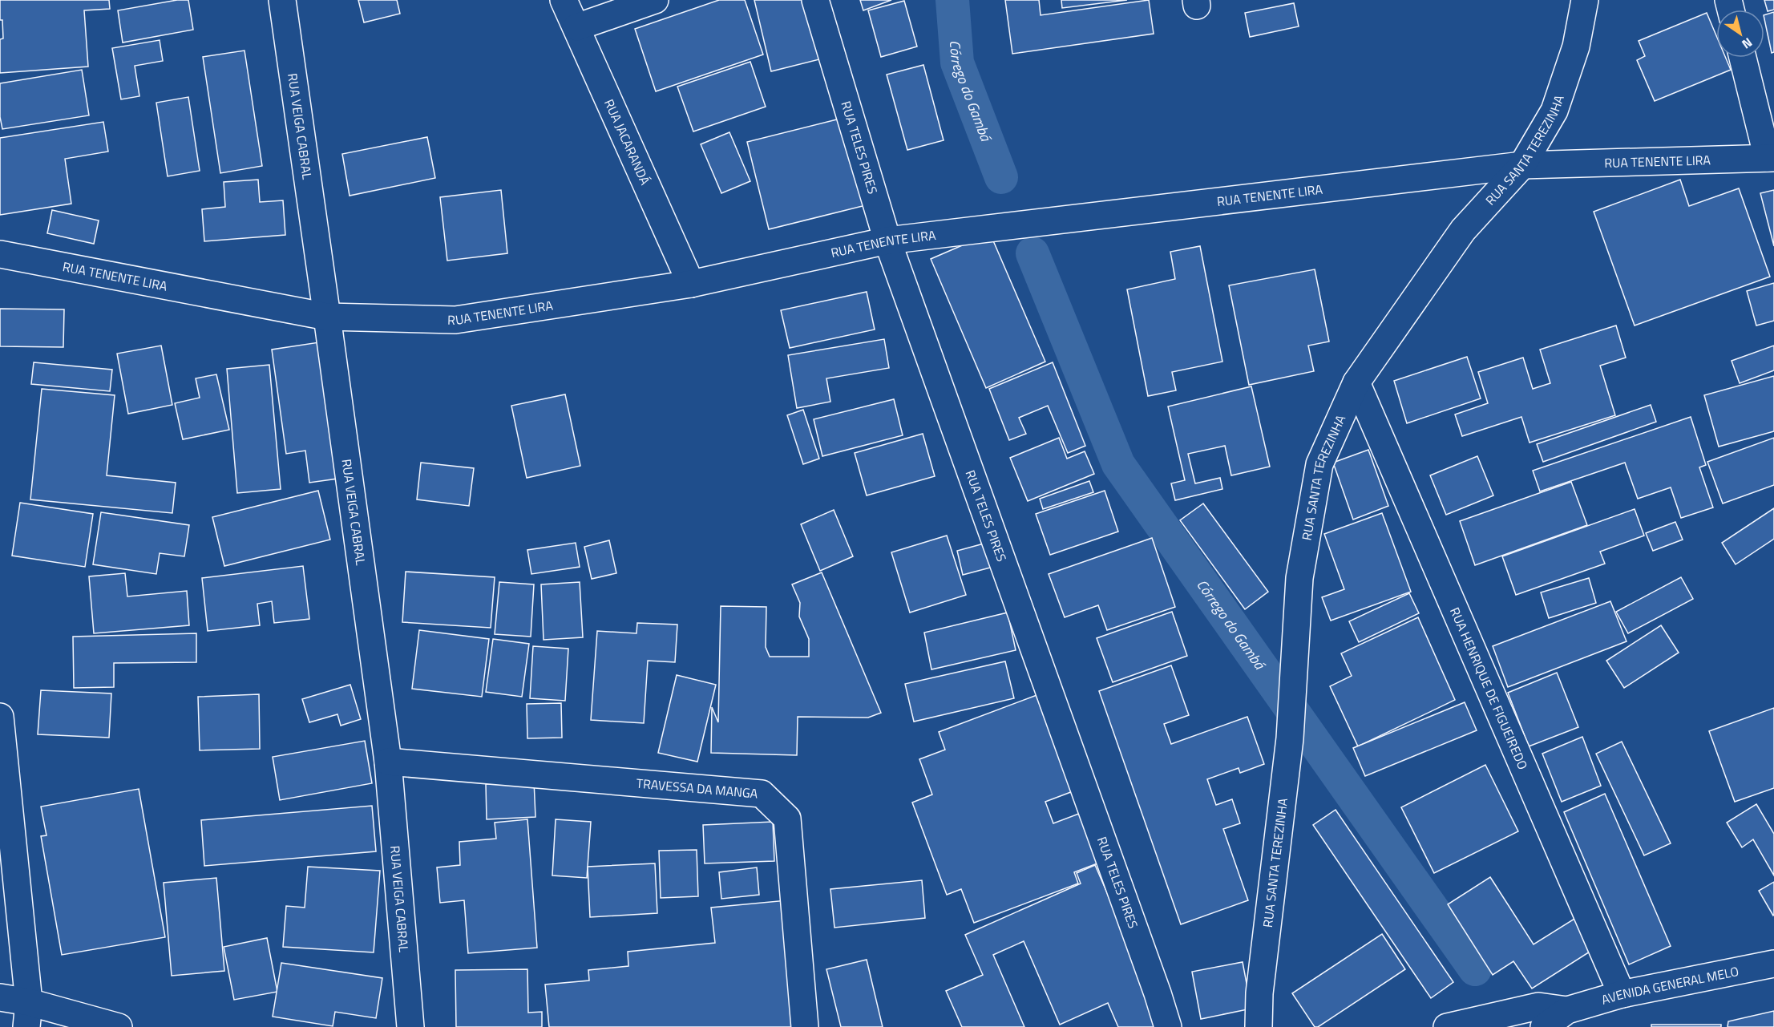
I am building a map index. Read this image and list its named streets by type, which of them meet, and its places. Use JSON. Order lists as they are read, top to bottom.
{
  "streets": {
    "street": [
      "RUA VEIGA CABRAL",
      "RUA JACARANDÁ",
      "RUA TELES PIRES",
      "RUA SANTA TEREZINHA",
      "RUA TENENTE LIRA",
      "RUA HENRIQUE DE FIGUEIREDO",
      "TRAVESSA DA MANGA",
      "AVENIDA GENERAL MELO"
    ]
  },
  "crossings": [
    ["RUA VEIGA CABRAL", "RUA TENENTE LIRA"],
    ["RUA VEIGA CABRAL", "TRAVESSA DA MANGA"],
    ["RUA JACARANDÁ", "RUA TENENTE LIRA"],
    ["RUA TELES PIRES", "RUA TENENTE LIRA"],
    ["RUA SANTA TEREZINHA", "RUA TENENTE LIRA"],
    ["RUA SANTA TEREZINHA", "RUA HENRIQUE DE FIGUEIREDO"],
    ["RUA HENRIQUE DE FIGUEIREDO", "AVENIDA GENERAL MELO"]
  ],
  "water": ["Córrego do Gambá"],
  "north": "bottom right"
}
